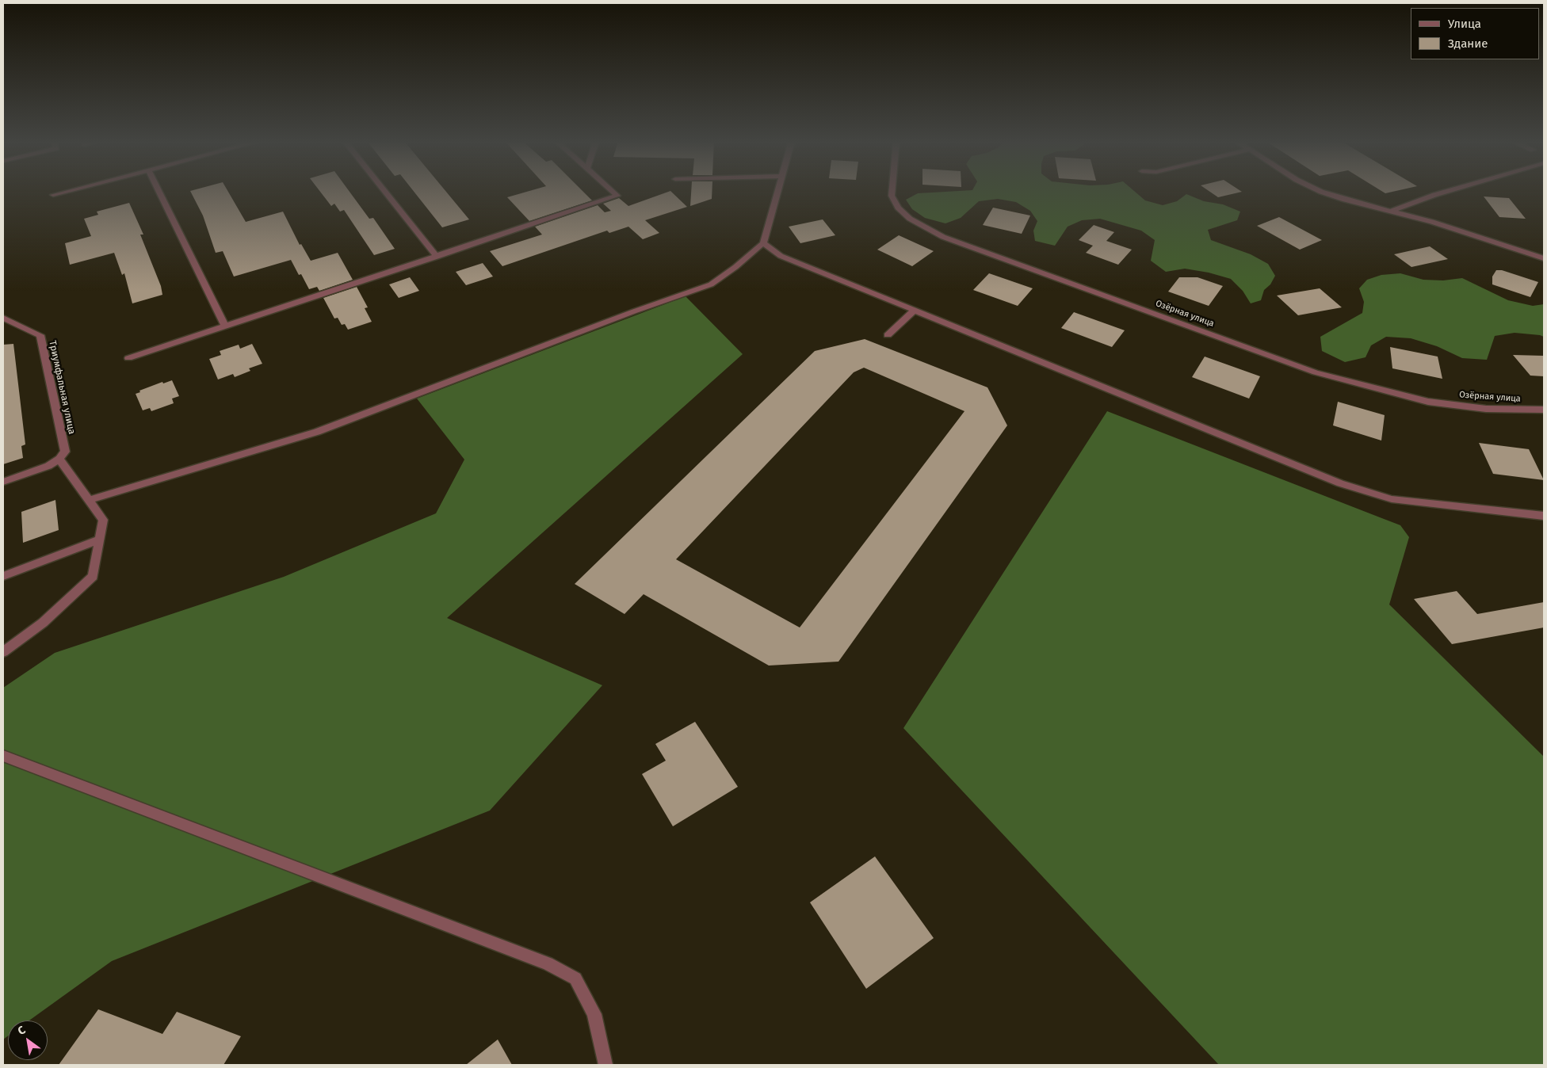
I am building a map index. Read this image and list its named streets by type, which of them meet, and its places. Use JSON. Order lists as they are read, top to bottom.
{
  "streets": {
    "street": ["Озёрная улица", "Триумфальная улица"]
  },
  "legend": ["Улица", "Здание"],
  "north": "top left"
}
